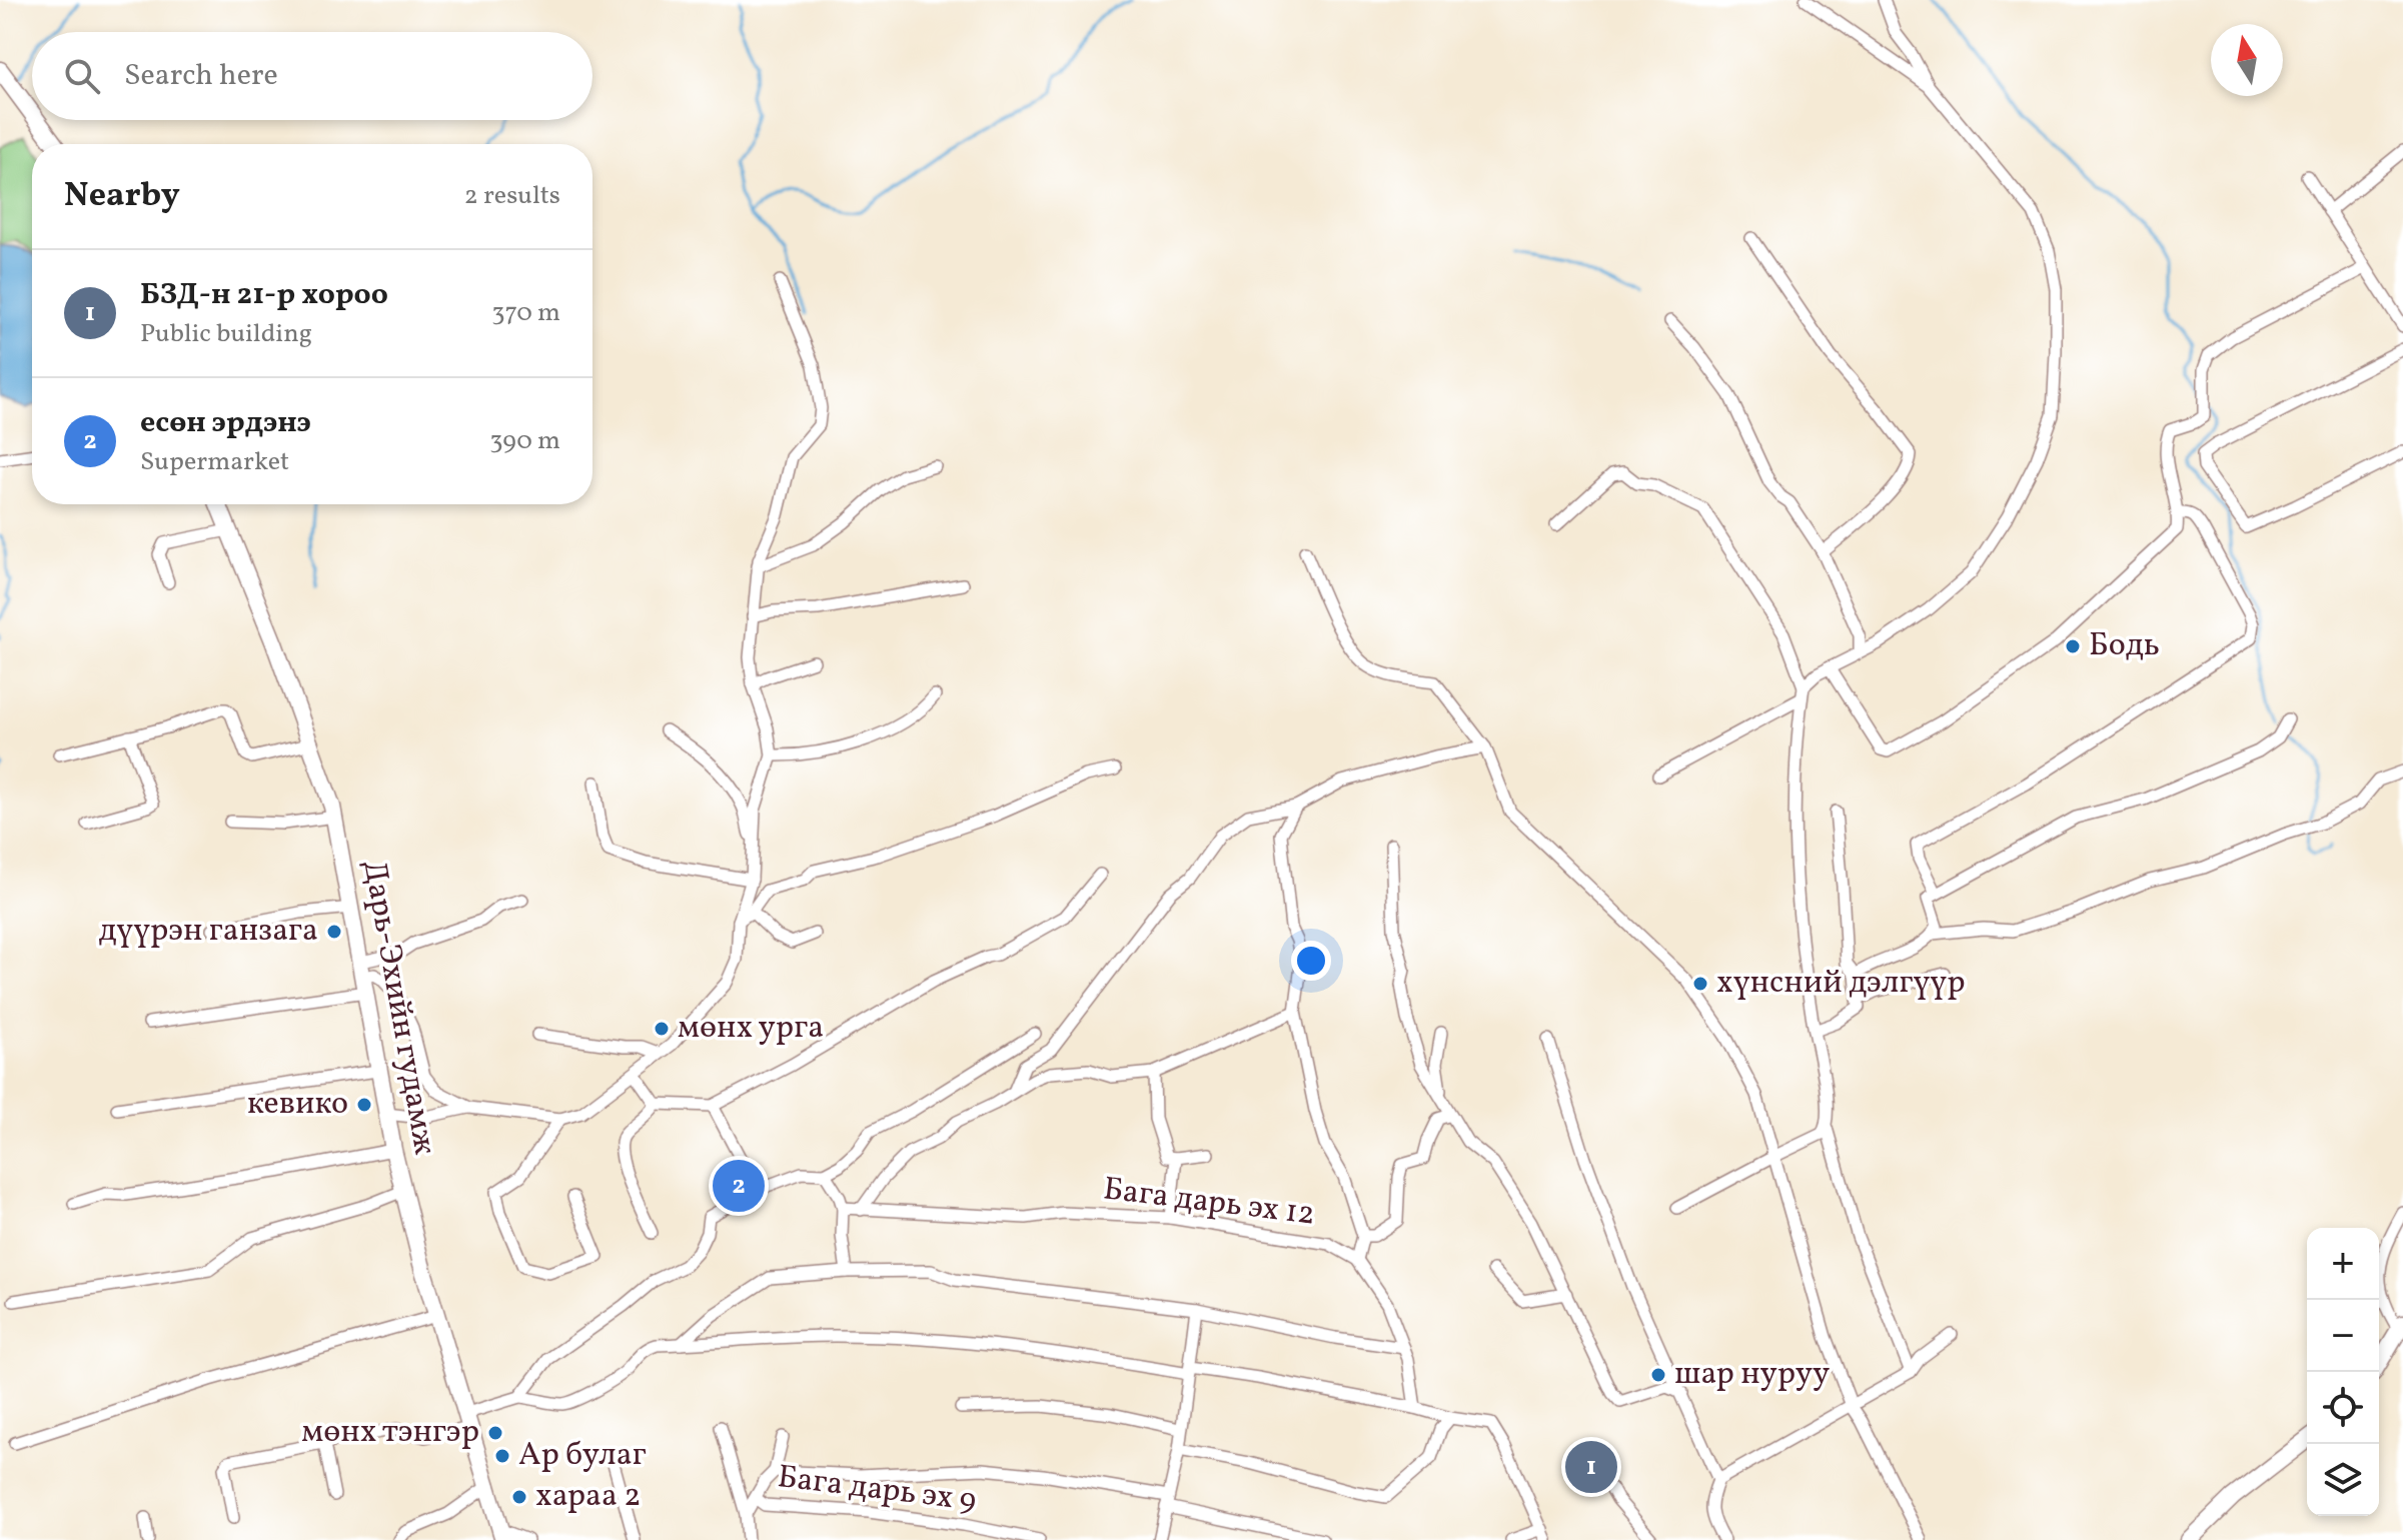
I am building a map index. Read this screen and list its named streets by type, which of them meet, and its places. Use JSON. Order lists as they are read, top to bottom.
{
  "streets": {
    "main road": ["Дарь-Эхийн гудамж"],
    "street": ["Бага дарь эх 12", "Бага дарь эх 9"]
  },
  "places": [
    "Бодь",
    "дүүрэн ганзага",
    "хүнсний дэлгүүр",
    "мөнх урга",
    "кевико",
    "шар нуруу",
    "мөнх тэнгэр",
    "Ар булаг",
    "хараа 2"
  ],
  "north": "top",
  "page": {
    "search": "Search here",
    "heading": ["Nearby", "2 results"],
    "list": [
      {
        "mark": "1",
        "name": "БЗД-н 21-р хороо",
        "note": "Public building",
        "value": "370 m"
      },
      {
        "mark": "2",
        "name": "есөн эрдэнэ",
        "note": "Supermarket",
        "value": "390 m"
      }
    ],
    "pins": ["2", "1"],
    "map_buttons": ["+", "−"]
  }
}
